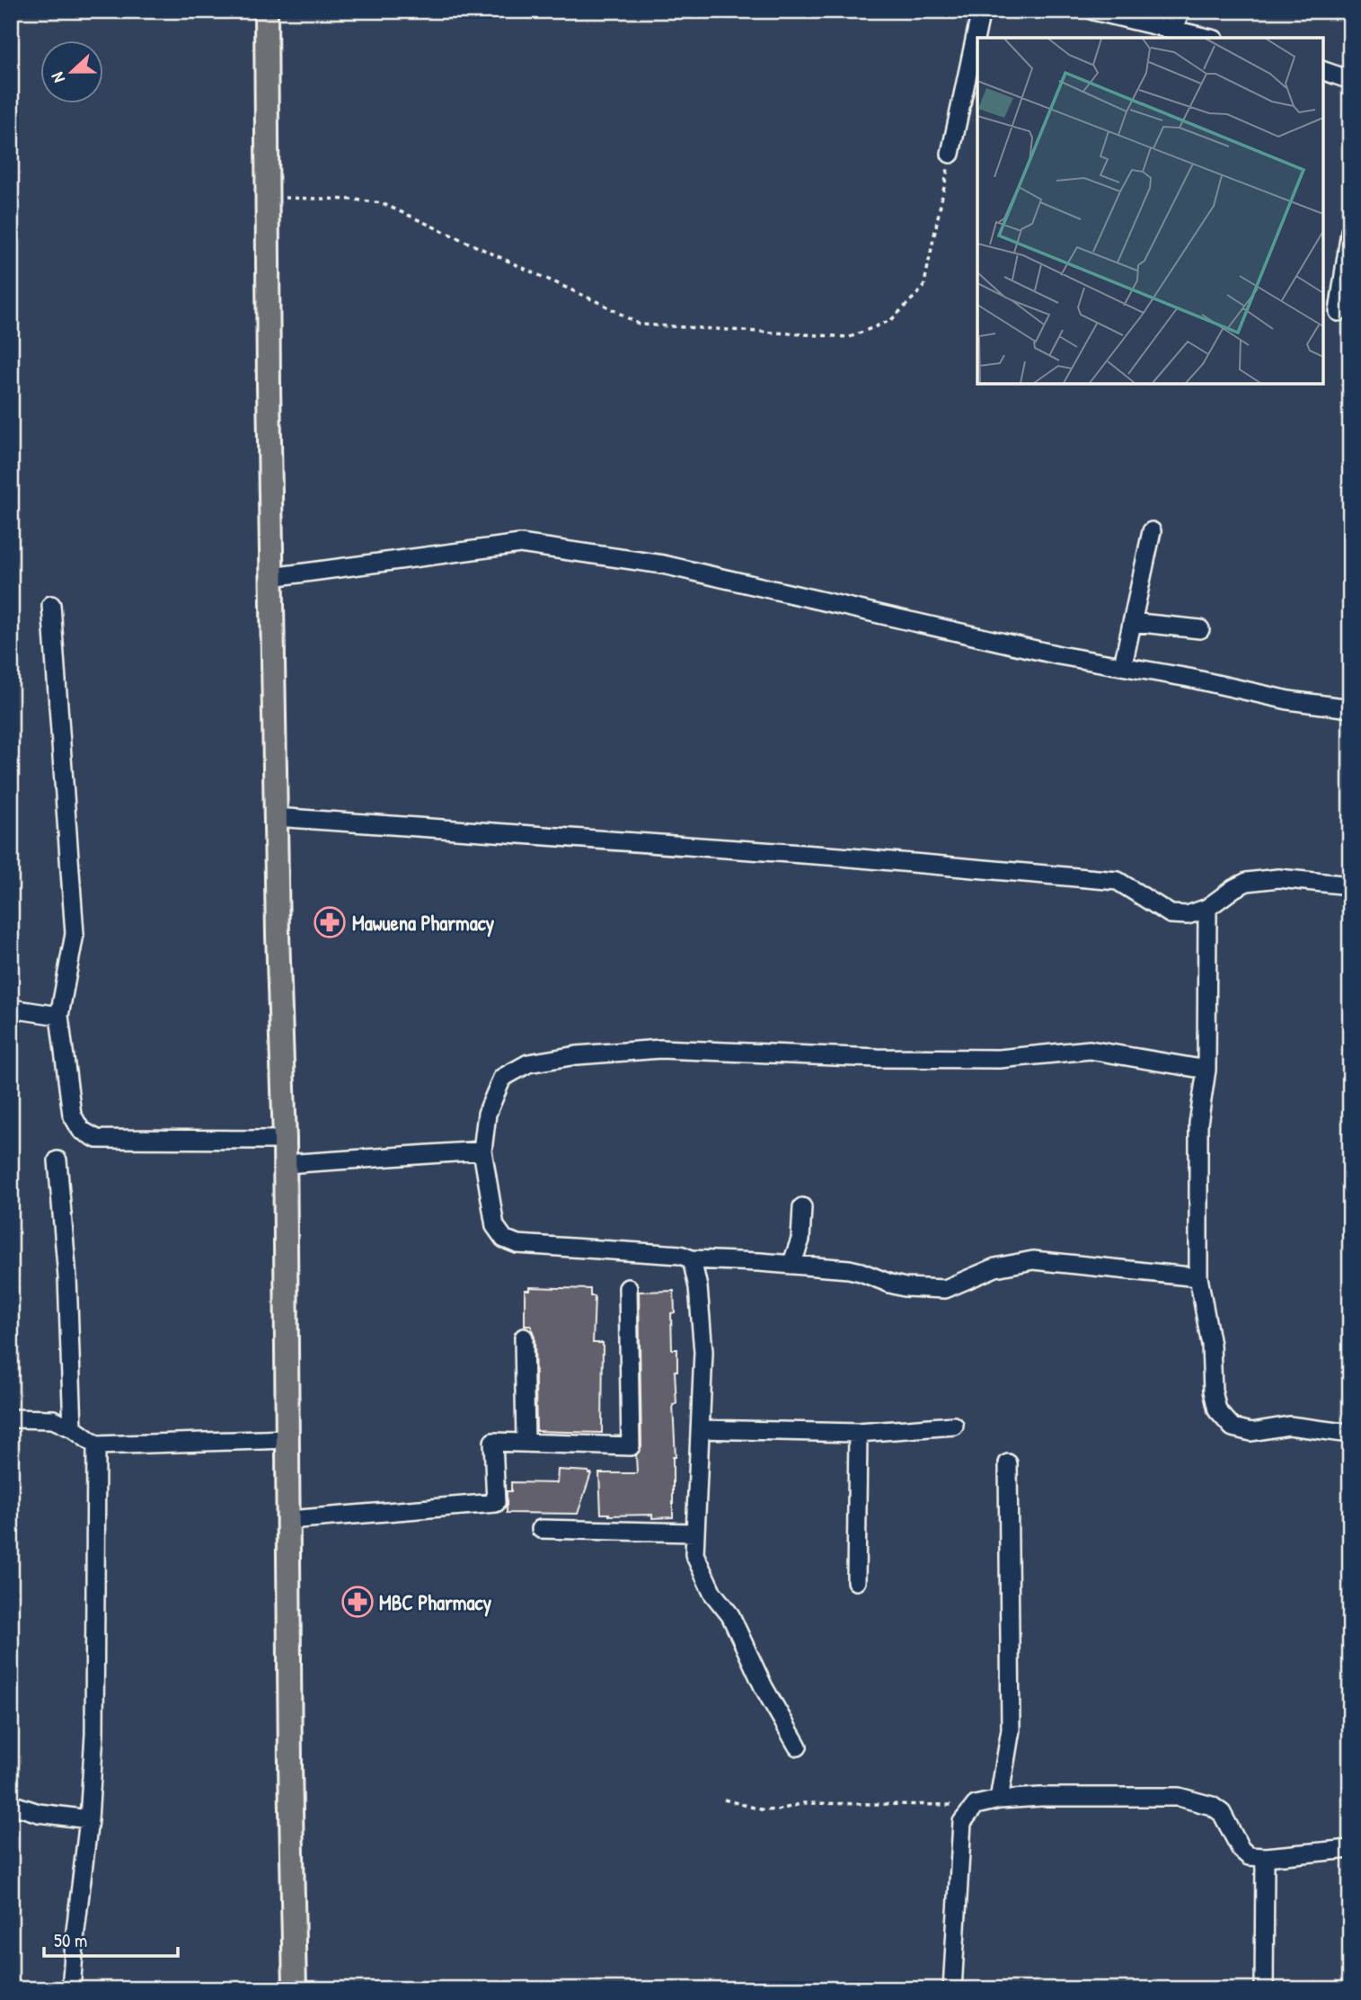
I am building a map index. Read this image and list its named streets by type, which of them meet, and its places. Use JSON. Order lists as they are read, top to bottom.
{
  "places": {
    "pharmacy": ["Mawuena Pharmacy", "MBC Pharmacy"]
  },
  "scale_bar": "50 m",
  "north": "left"
}
